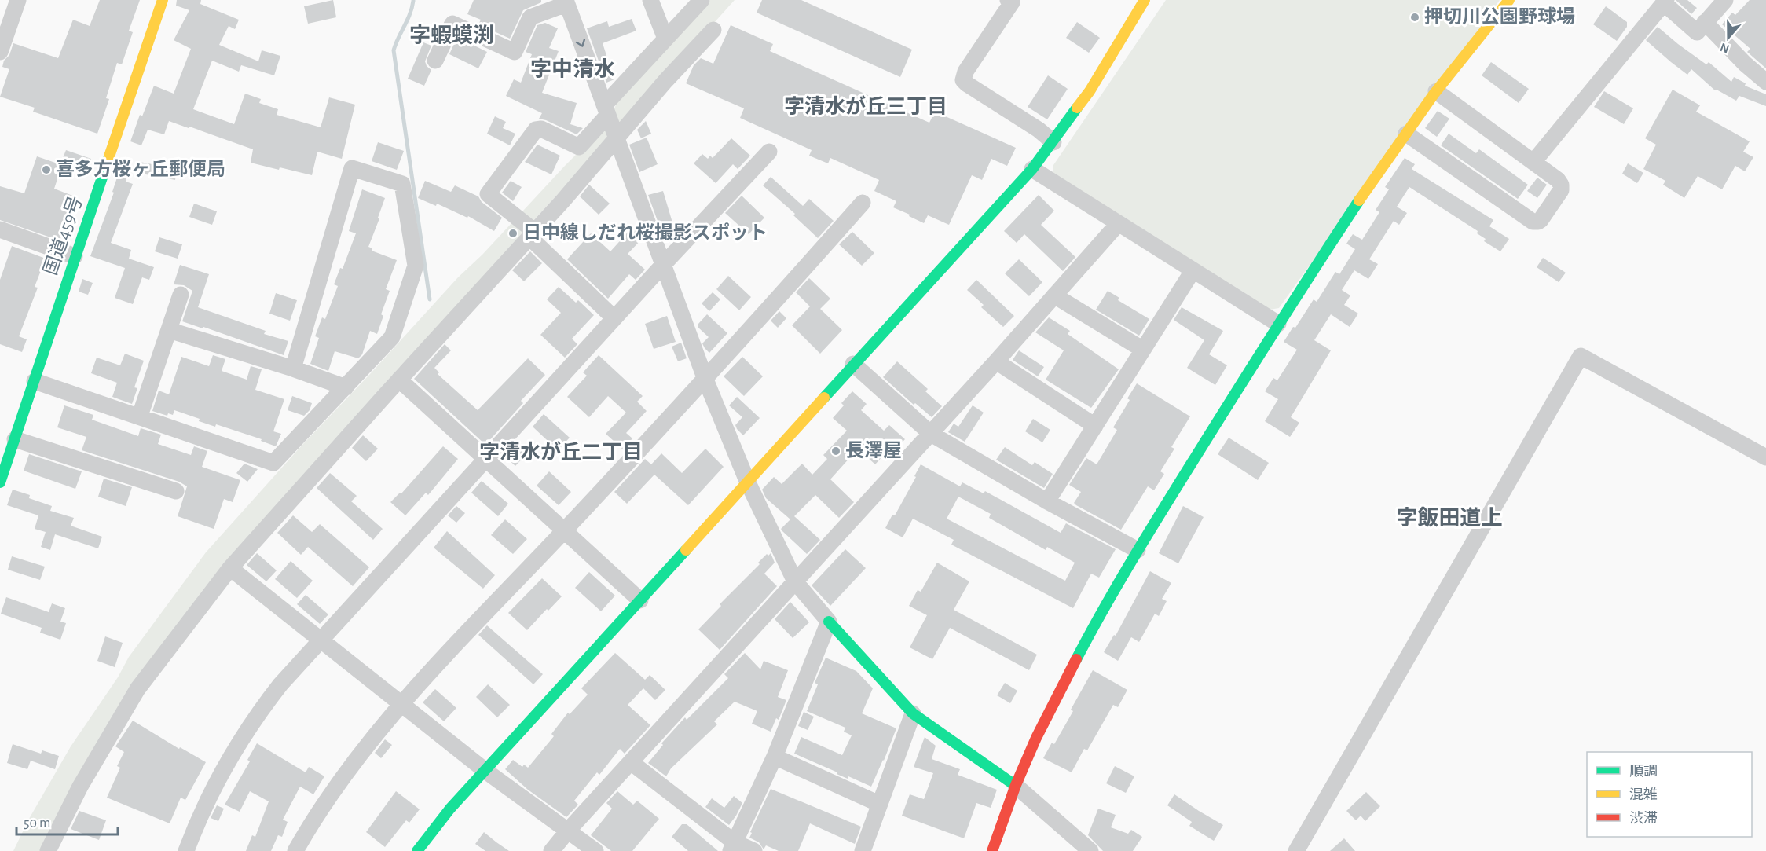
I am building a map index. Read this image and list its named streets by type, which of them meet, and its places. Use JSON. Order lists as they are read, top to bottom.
{
  "streets": {
    "main road": ["国道459号"]
  },
  "districts": [
    "字蝦蟆渕",
    "字中清水",
    "字清水が丘三丁目",
    "字清水が丘二丁目",
    "字飯田道上"
  ],
  "places": [
    "押切川公園野球場",
    "喜多方桜ヶ丘郵便局",
    "日中線しだれ桜撮影スポット",
    "長澤屋"
  ],
  "legend": ["順調", "混雑", "渋滞"],
  "scale_bar": "50 m",
  "north": "bottom"
}
